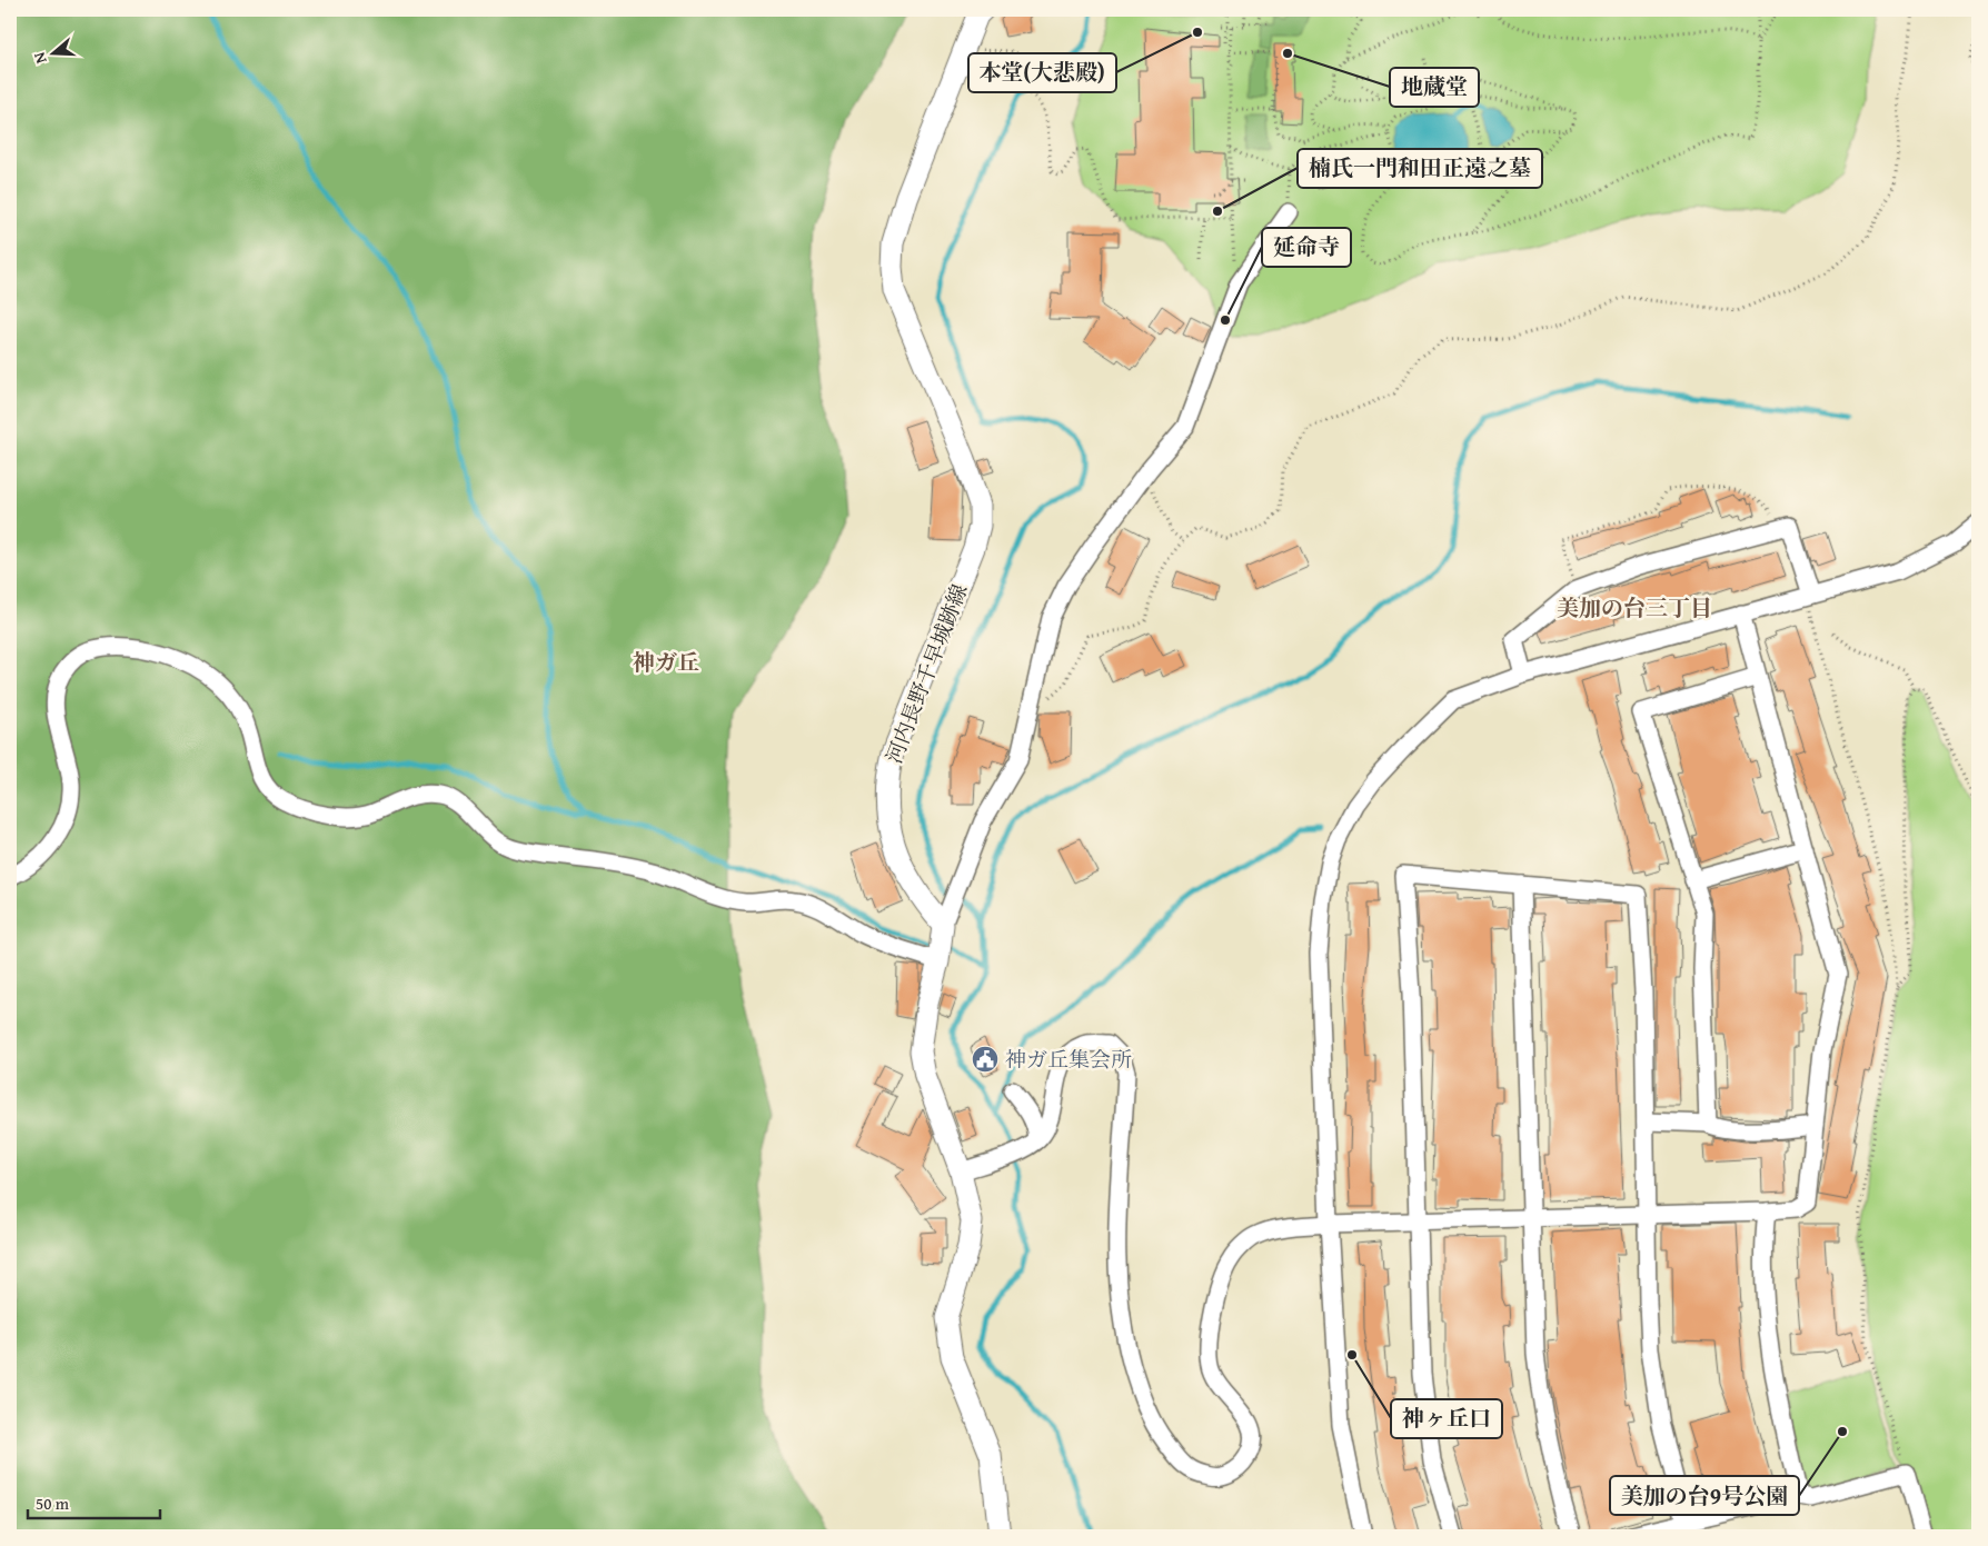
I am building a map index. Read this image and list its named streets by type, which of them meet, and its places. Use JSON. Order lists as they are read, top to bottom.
{
  "streets": {
    "main road": ["河内長野千早城跡線"]
  },
  "districts": ["美加の台三丁目", "神ガ丘"],
  "places": {
    "other": [
      "本堂(大悲殿)",
      "地蔵堂",
      "楠氏一門和田正遠之墓",
      "延命寺",
      "神ヶ丘口",
      "美加の台9号公園"
    ],
    "public building": ["神ガ丘集会所"]
  },
  "scale_bar": "50 m",
  "north": "left"
}
